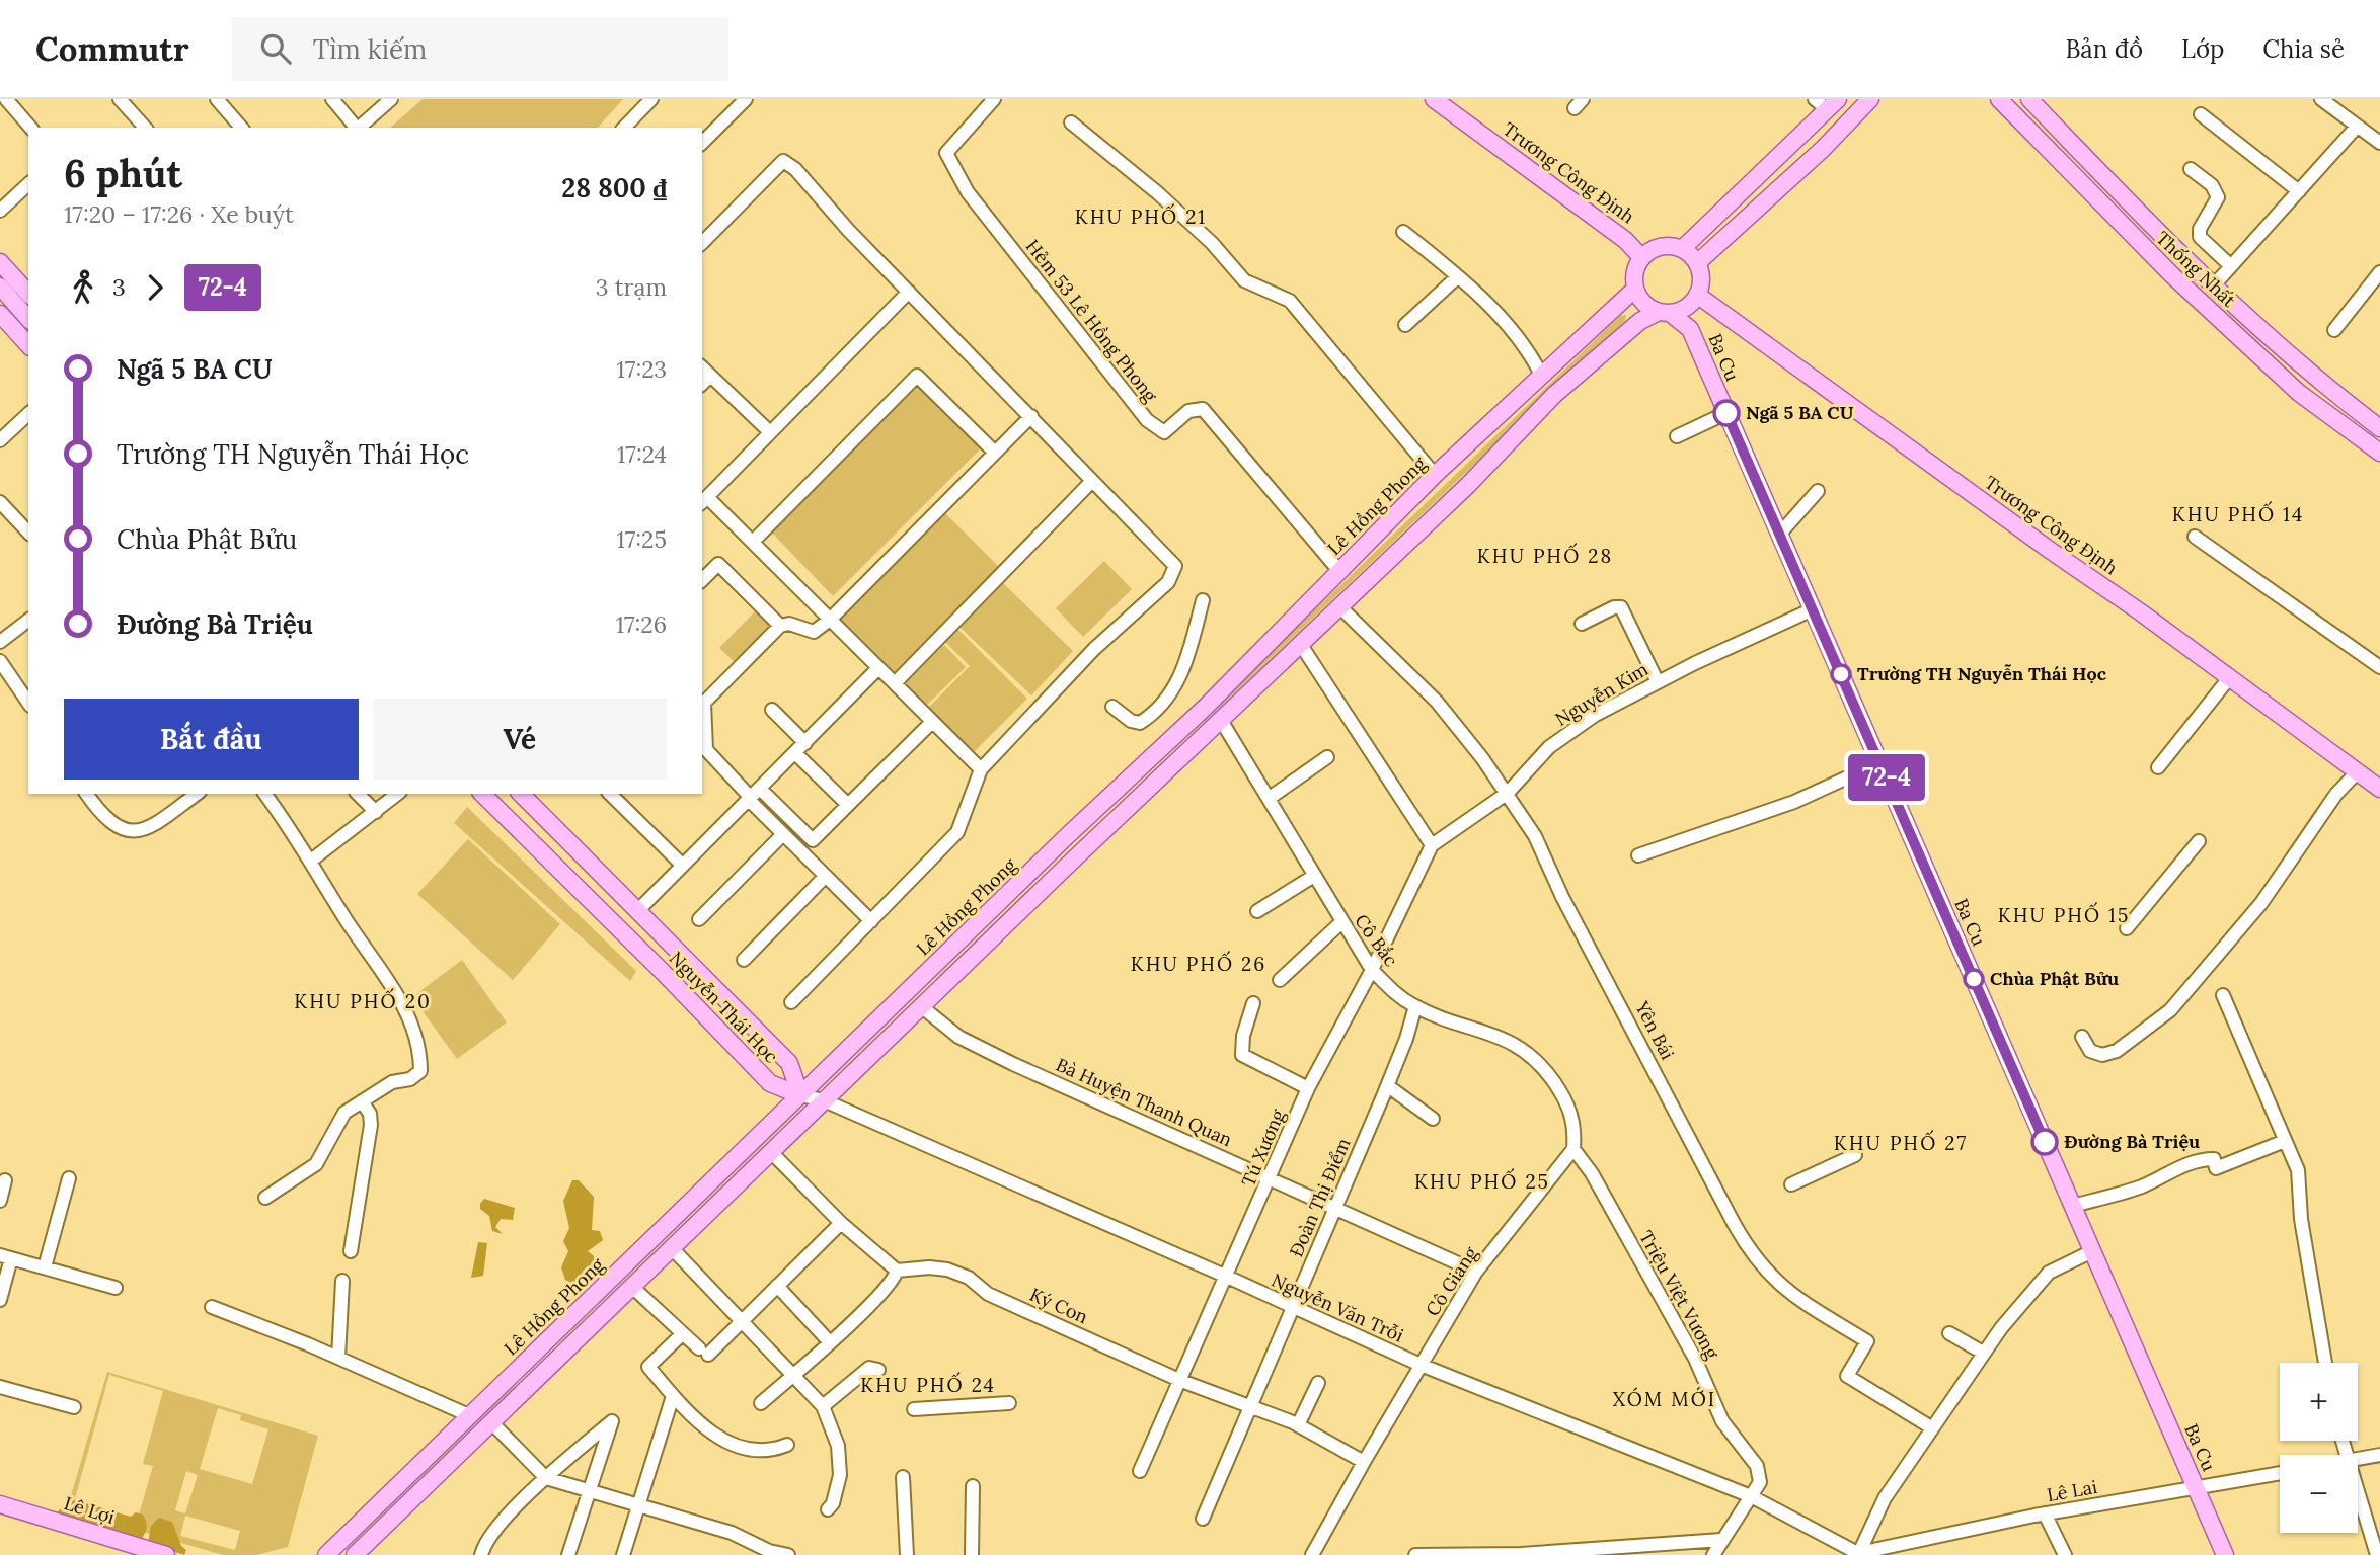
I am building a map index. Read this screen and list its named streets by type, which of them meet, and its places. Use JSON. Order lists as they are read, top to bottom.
{
  "streets": {
    "main road": [
      "Trương Công Định",
      "Thống Nhất",
      "Ba Cu",
      "Lê Hồng Phong",
      "Nguyễn Thái Học",
      "Lê Lợi"
    ],
    "street": [
      "Hẻm 53 Lê Hồng Phong",
      "Nguyễn Kim",
      "Cô Bắc",
      "Yên Bái",
      "Bà Huyện Thanh Quan",
      "Tú Xương",
      "Đoàn Thị Điểm",
      "Cô Giang",
      "Triệu Việt Vương",
      "Ký Con",
      "Nguyễn Văn Trỗi",
      "Lê Lai"
    ]
  },
  "crossings": [
    ["Trương Công Định", "Ba Cu"],
    ["Trương Công Định", "Lê Hồng Phong"],
    ["Hẻm 53 Lê Hồng Phong", "Lê Hồng Phong"],
    ["Ba Cu", "Lê Hồng Phong"],
    ["Ba Cu", "Nguyễn Kim"],
    ["Ba Cu", "Lê Lai"],
    ["Lê Hồng Phong", "Nguyễn Thái Học"],
    ["Lê Hồng Phong", "Nguyễn Văn Trỗi"],
    ["Nguyễn Kim", "Yên Bái"],
    ["Nguyễn Kim", "Tú Xương"],
    ["Cô Bắc", "Tú Xương"],
    ["Cô Bắc", "Đoàn Thị Điểm"],
    ["Cô Bắc", "Cô Giang"],
    ["Cô Bắc", "Triệu Việt Vương"],
    ["Nguyễn Thái Học", "Nguyễn Văn Trỗi"],
    ["Bà Huyện Thanh Quan", "Tú Xương"],
    ["Bà Huyện Thanh Quan", "Đoàn Thị Điểm"],
    ["Bà Huyện Thanh Quan", "Cô Giang"],
    ["Tú Xương", "Ký Con"],
    ["Tú Xương", "Nguyễn Văn Trỗi"],
    ["Đoàn Thị Điểm", "Ký Con"],
    ["Đoàn Thị Điểm", "Nguyễn Văn Trỗi"],
    ["Cô Giang", "Triệu Việt Vương"],
    ["Cô Giang", "Ký Con"],
    ["Cô Giang", "Nguyễn Văn Trỗi"],
    ["Triệu Việt Vương", "Nguyễn Văn Trỗi"],
    ["Nguyễn Văn Trỗi", "Lê Lai"]
  ],
  "districts": [
    "KHU PHỐ 21",
    "KHU PHỐ 14",
    "KHU PHỐ 28",
    "KHU PHỐ 15",
    "KHU PHỐ 26",
    "KHU PHỐ 20",
    "KHU PHỐ 27",
    "KHU PHỐ 25",
    "KHU PHỐ 24",
    "XÓM MỚI"
  ],
  "places": [
    "Ngã 5 BA CU",
    "Trường TH Nguyễn Thái Học",
    "Chùa Phật Bửu",
    "Đường Bà Triệu"
  ],
  "lines": ["bus line 72-4"],
  "page": {
    "header": "Commutr",
    "search": "Tìm kiếm",
    "nav": ["Bản đồ", "Lớp", "Chia sẻ"],
    "on_map": "72-4",
    "heading": ["6 phút", "17:20 – 17:26 · Xe buýt", "28 800 ₫"],
    "legs": ["3", "72-4", "3 trạm"],
    "list": [
      {
        "name": "Ngã 5 BA CU",
        "value": "17:23"
      },
      {
        "name": "Trường TH Nguyễn Thái Học",
        "value": "17:24"
      },
      {
        "name": "Chùa Phật Bửu",
        "value": "17:25"
      },
      {
        "name": "Đường Bà Triệu",
        "value": "17:26"
      }
    ],
    "buttons": ["Bắt đầu", "Vé"],
    "map_buttons": ["+", "−"]
  }
}
